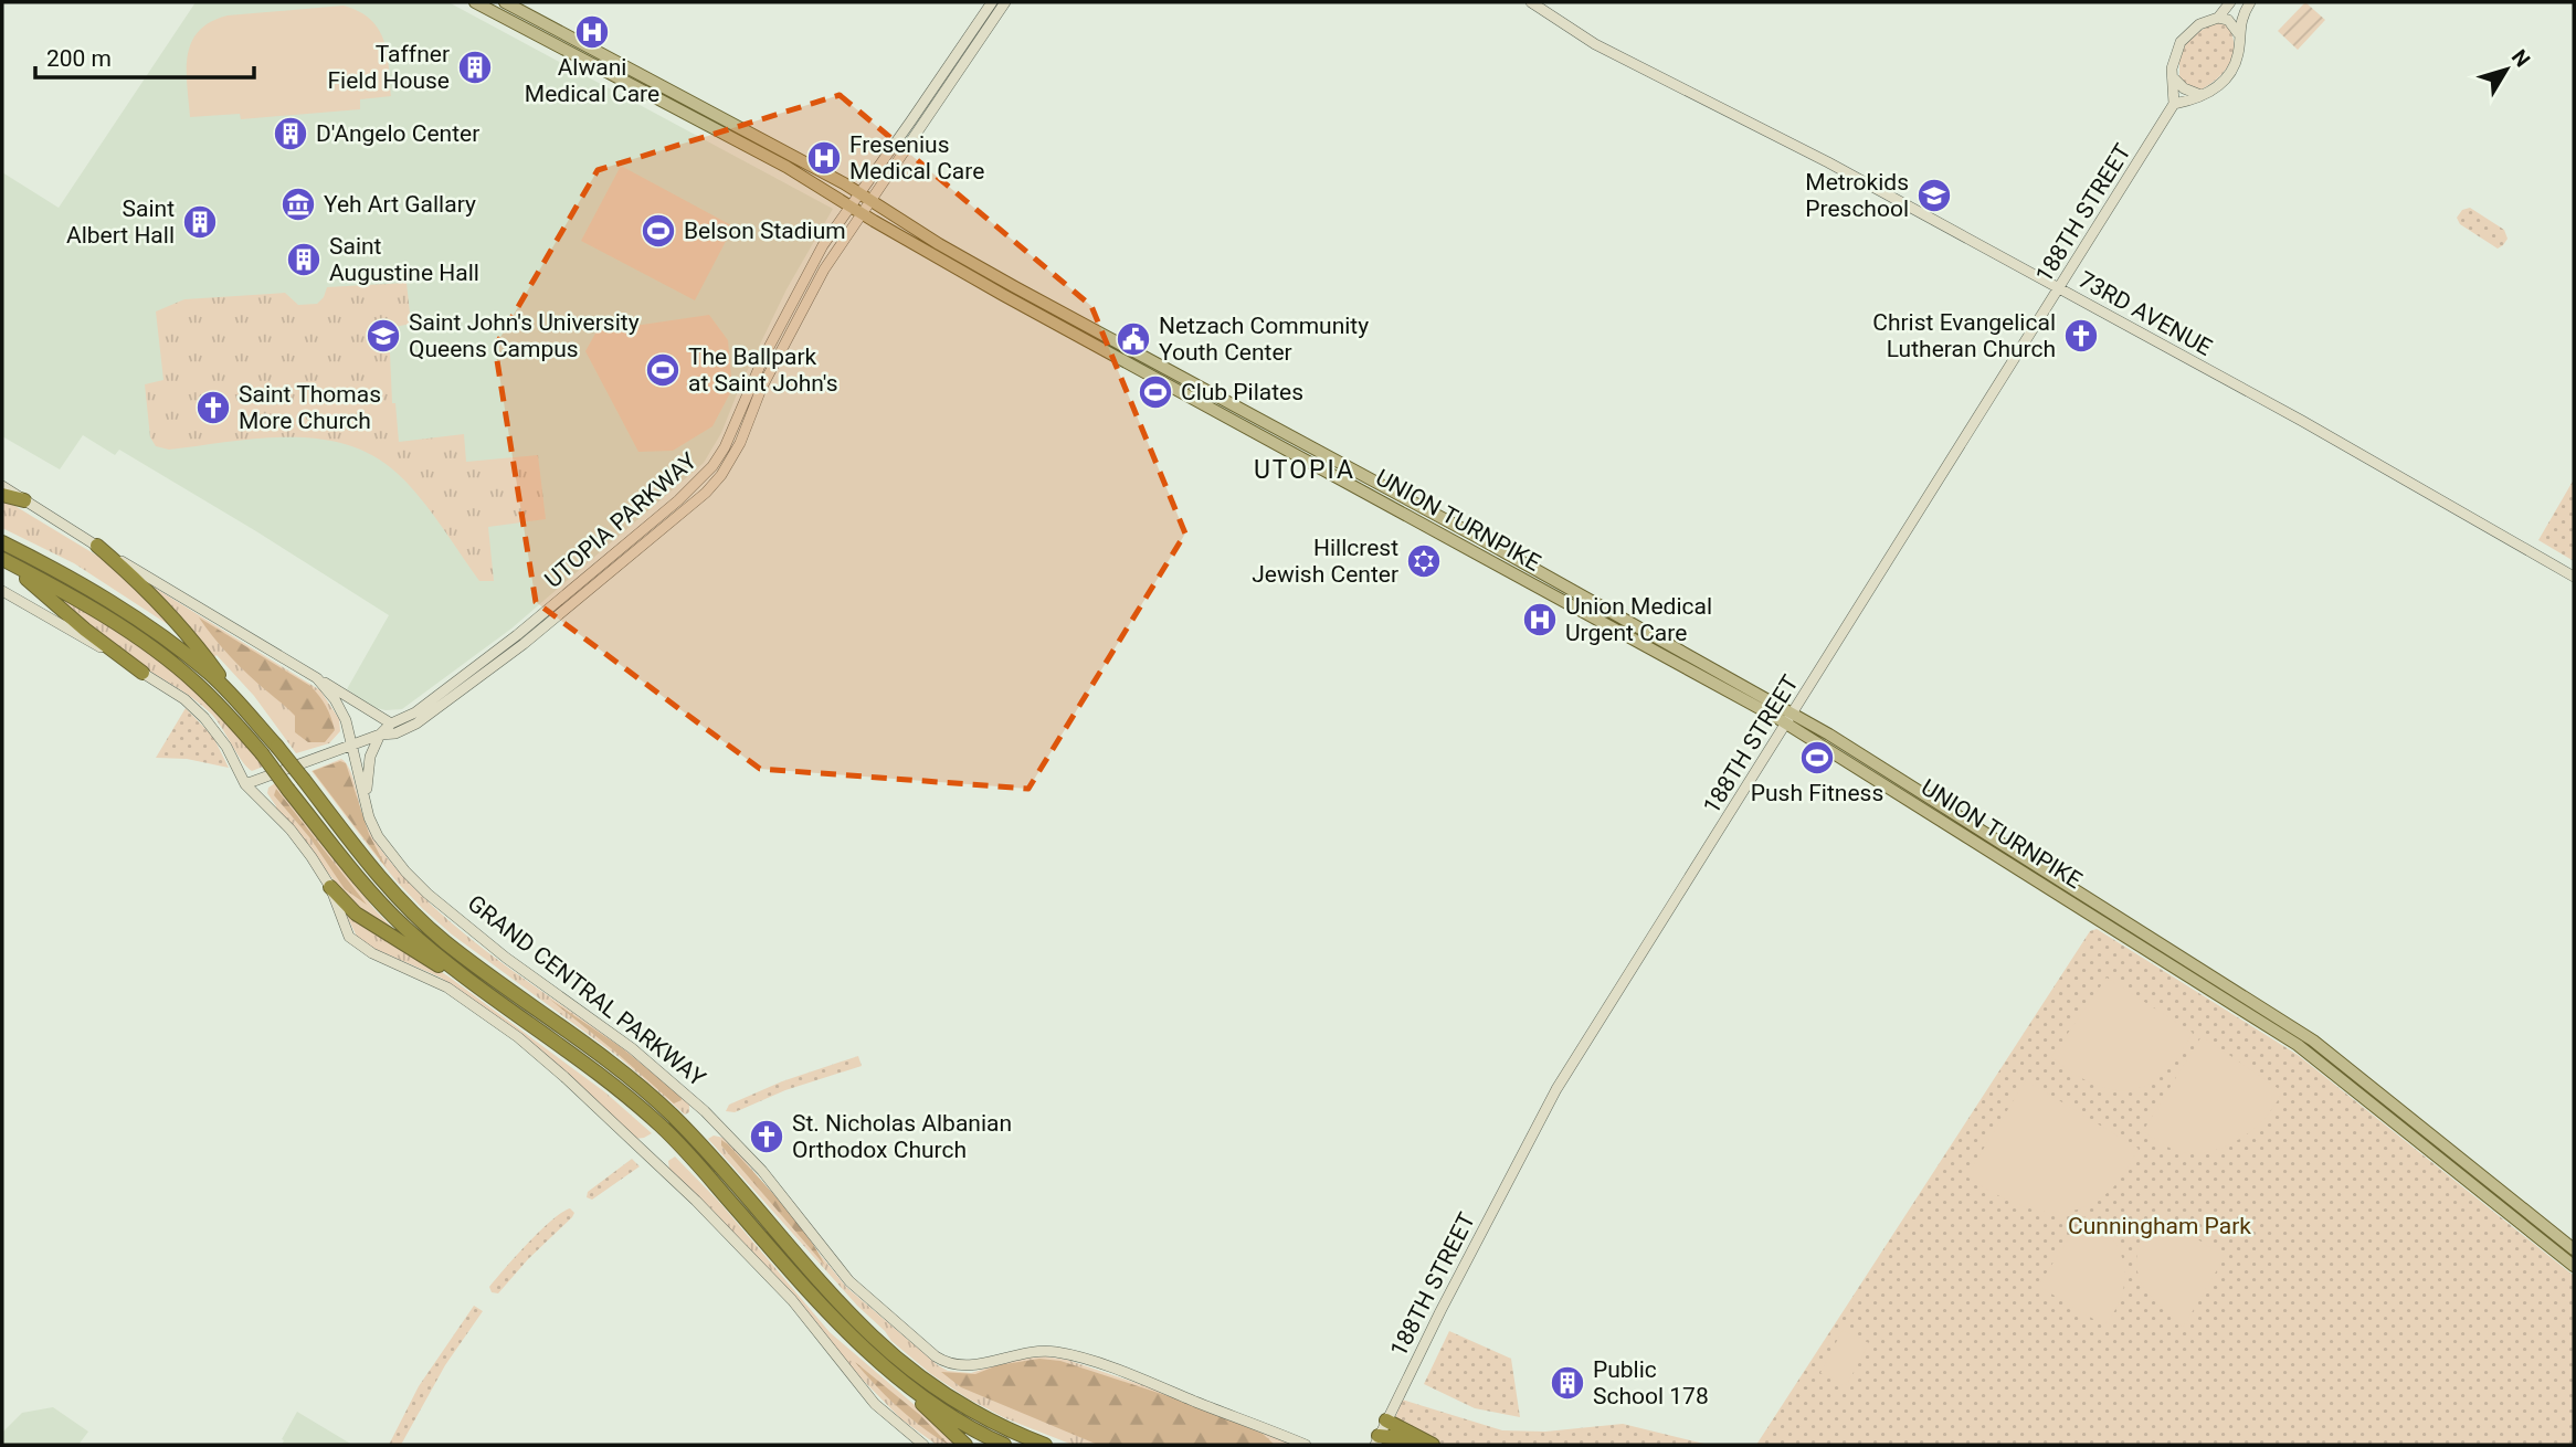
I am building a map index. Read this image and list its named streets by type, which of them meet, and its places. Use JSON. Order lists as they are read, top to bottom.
{
  "streets": {
    "highway": ["GRAND CENTRAL PARKWAY"],
    "main road": [
      "188TH STREET",
      "73RD AVENUE",
      "UTOPIA PARKWAY",
      "UNION TURNPIKE"
    ]
  },
  "crossings": [
    ["188TH STREET", "73RD AVENUE"],
    ["188TH STREET", "UNION TURNPIKE"],
    ["UTOPIA PARKWAY", "UNION TURNPIKE"],
    ["UTOPIA PARKWAY", "GRAND CENTRAL PARKWAY"]
  ],
  "districts": ["UTOPIA"],
  "parks": ["Cunningham Park"],
  "places": {
    "hospital": ["Alwani Medical Care", "Fresenius Medical Care", "Union Medical Urgent Care"],
    "building": [
      "Taffner Field House",
      "D'Angelo Center",
      "Saint Albert Hall",
      "Saint Augustine Hall",
      "Public School 178"
    ],
    "school or university": ["Metrokids Preschool", "Saint John's University Queens Campus"],
    "museum": ["Yeh Art Gallary"],
    "sports": [
      "Belson Stadium",
      "The Ballpark at Saint John's",
      "Club Pilates",
      "Push Fitness"
    ],
    "church": ["Christ Evangelical Lutheran Church", "Saint Thomas More Church", "St. Nicholas Albanian Orthodox Church"],
    "public building": ["Netzach Community Youth Center"],
    "synagogue": ["Hillcrest Jewish Center"]
  },
  "scale_bar": "200 m",
  "north": "top right"
}
